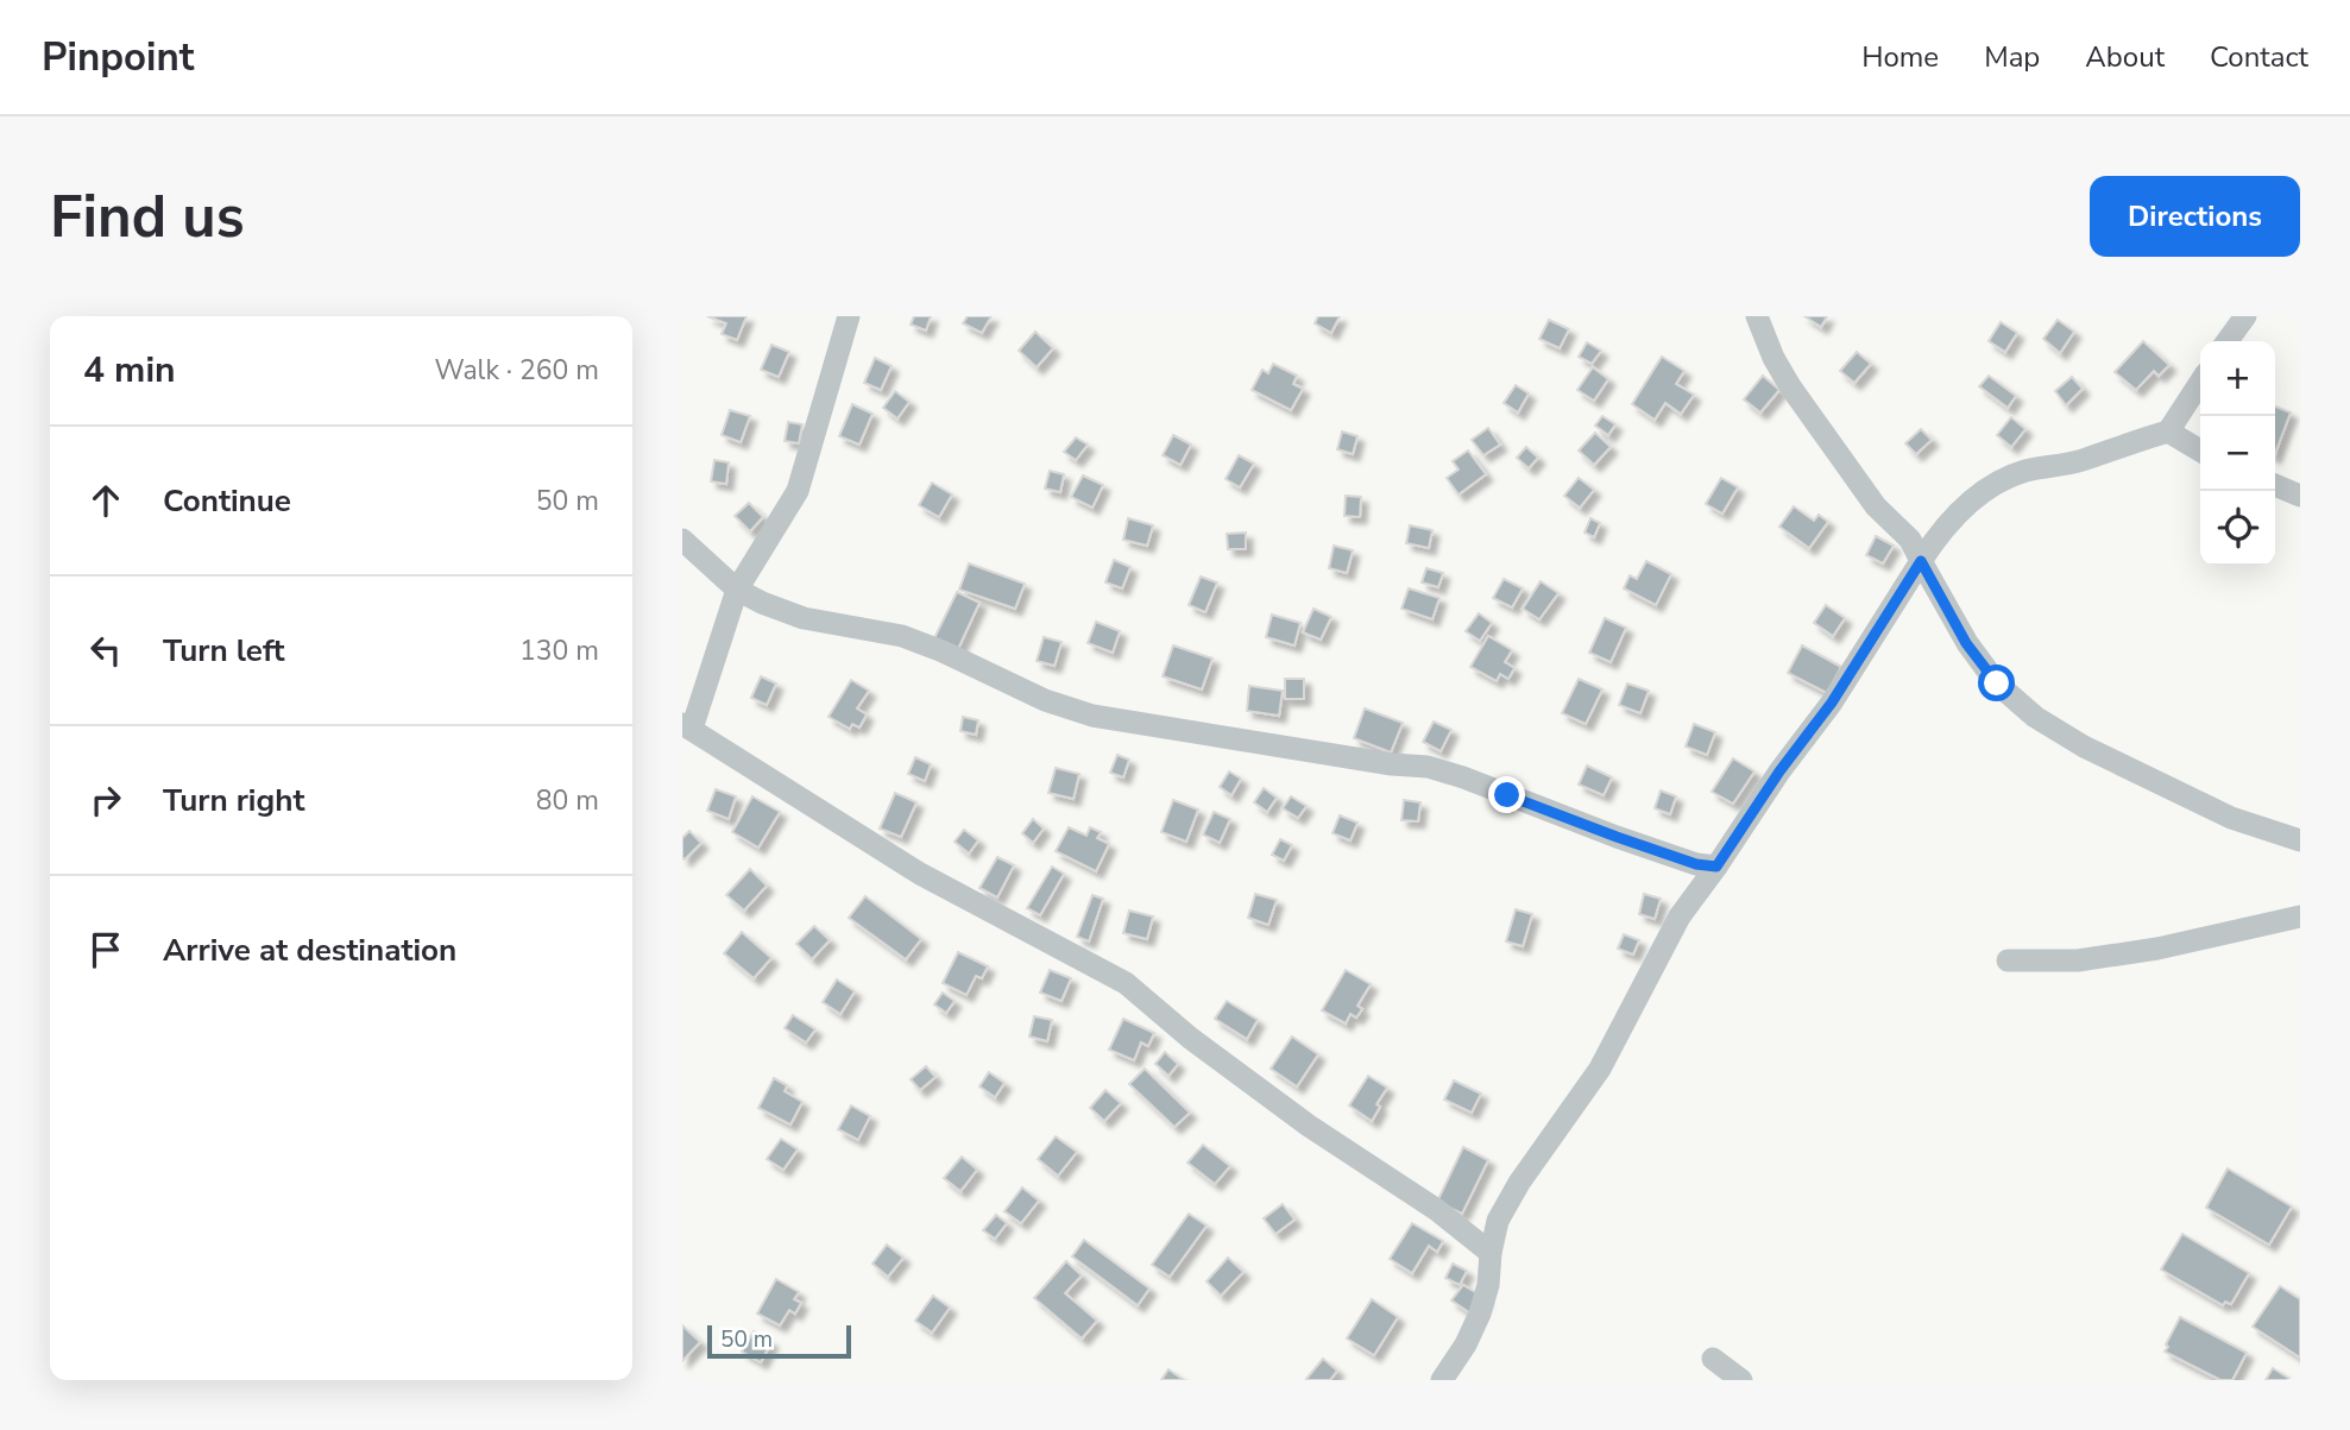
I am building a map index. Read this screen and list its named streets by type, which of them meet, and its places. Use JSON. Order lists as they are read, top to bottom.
{
  "scale_bar": "50 m",
  "page": {
    "header": "Pinpoint",
    "nav": [
      "Home",
      "Map",
      "About",
      "Contact"
    ],
    "buttons": "Directions",
    "title": "Find us",
    "heading": ["4 min", "Walk · 260 m"],
    "map_buttons": ["+", "−"],
    "list": [
      ["Continue", "50 m"],
      ["Turn left", "130 m"],
      ["Turn right", "80 m"],
      "Arrive at destination"
    ],
    "scale": "50 m"
  }
}
